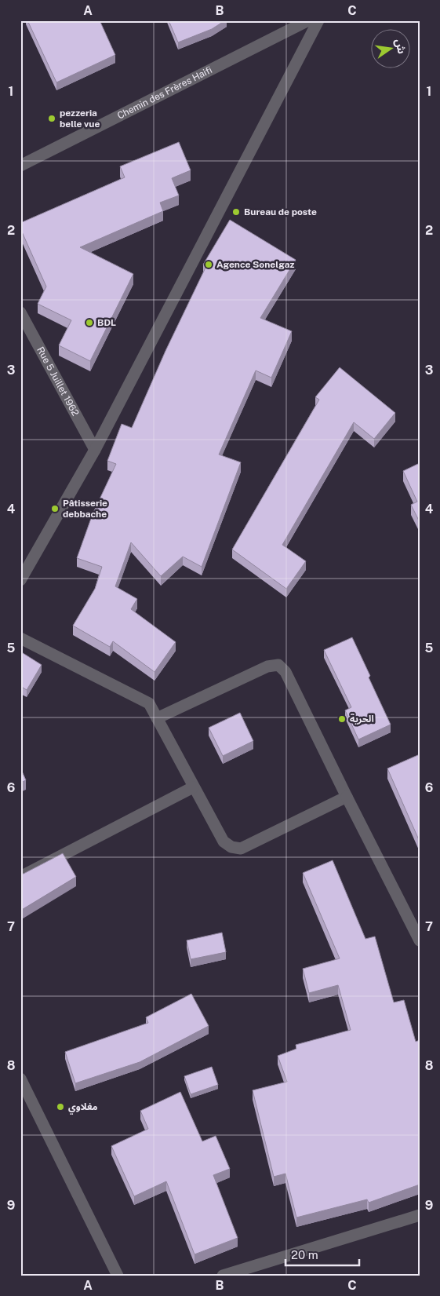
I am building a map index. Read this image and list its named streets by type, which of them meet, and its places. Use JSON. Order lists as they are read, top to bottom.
{
  "streets": {
    "street": ["Chemin des Frères Haifi", "Rue 5 Juillet 1962"]
  },
  "places": [
    "pezzeria belle vue",
    "Bureau de poste",
    "Agence Sonelgaz",
    "BDL",
    "Pâtisserie debbache",
    "الحرية",
    "مغلاوي"
  ],
  "scale_bar": "20 m",
  "north": "right",
  "grid": {
    "columns": ["A", "B", "C"],
    "rows": [
      "1",
      "2",
      "3",
      "4",
      "5",
      "6",
      "7",
      "8",
      "9"
    ]
  }
}
